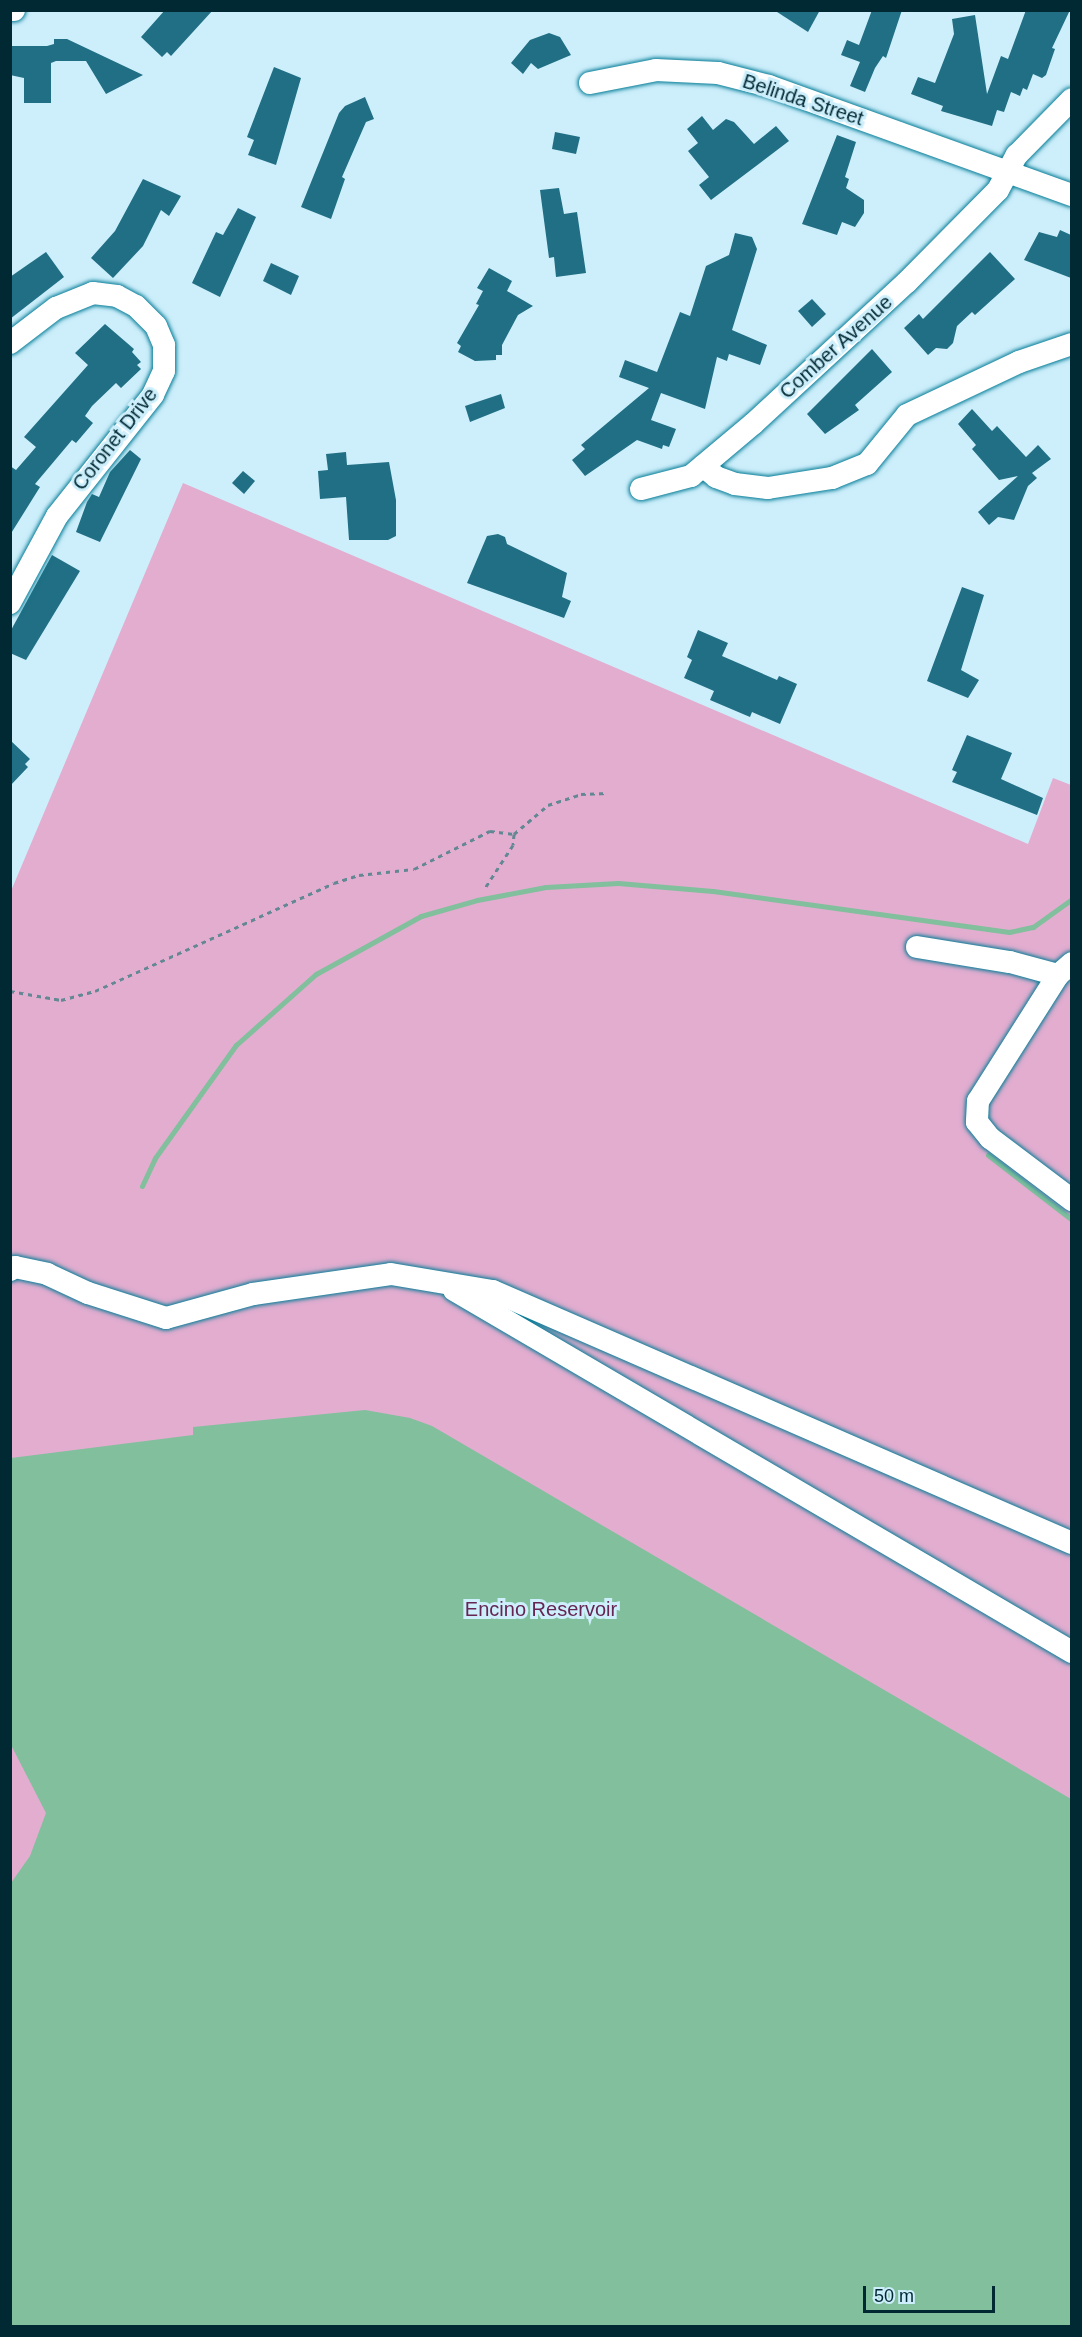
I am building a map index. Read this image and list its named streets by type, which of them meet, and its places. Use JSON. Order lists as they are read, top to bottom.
{
  "streets": {
    "street": ["Belinda Street", "Comber Avenue", "Coronet Drive"]
  },
  "crossings": [
    ["Belinda Street", "Comber Avenue"]
  ],
  "parks": ["Encino Reservoir"],
  "scale_bar": "50 m"
}
